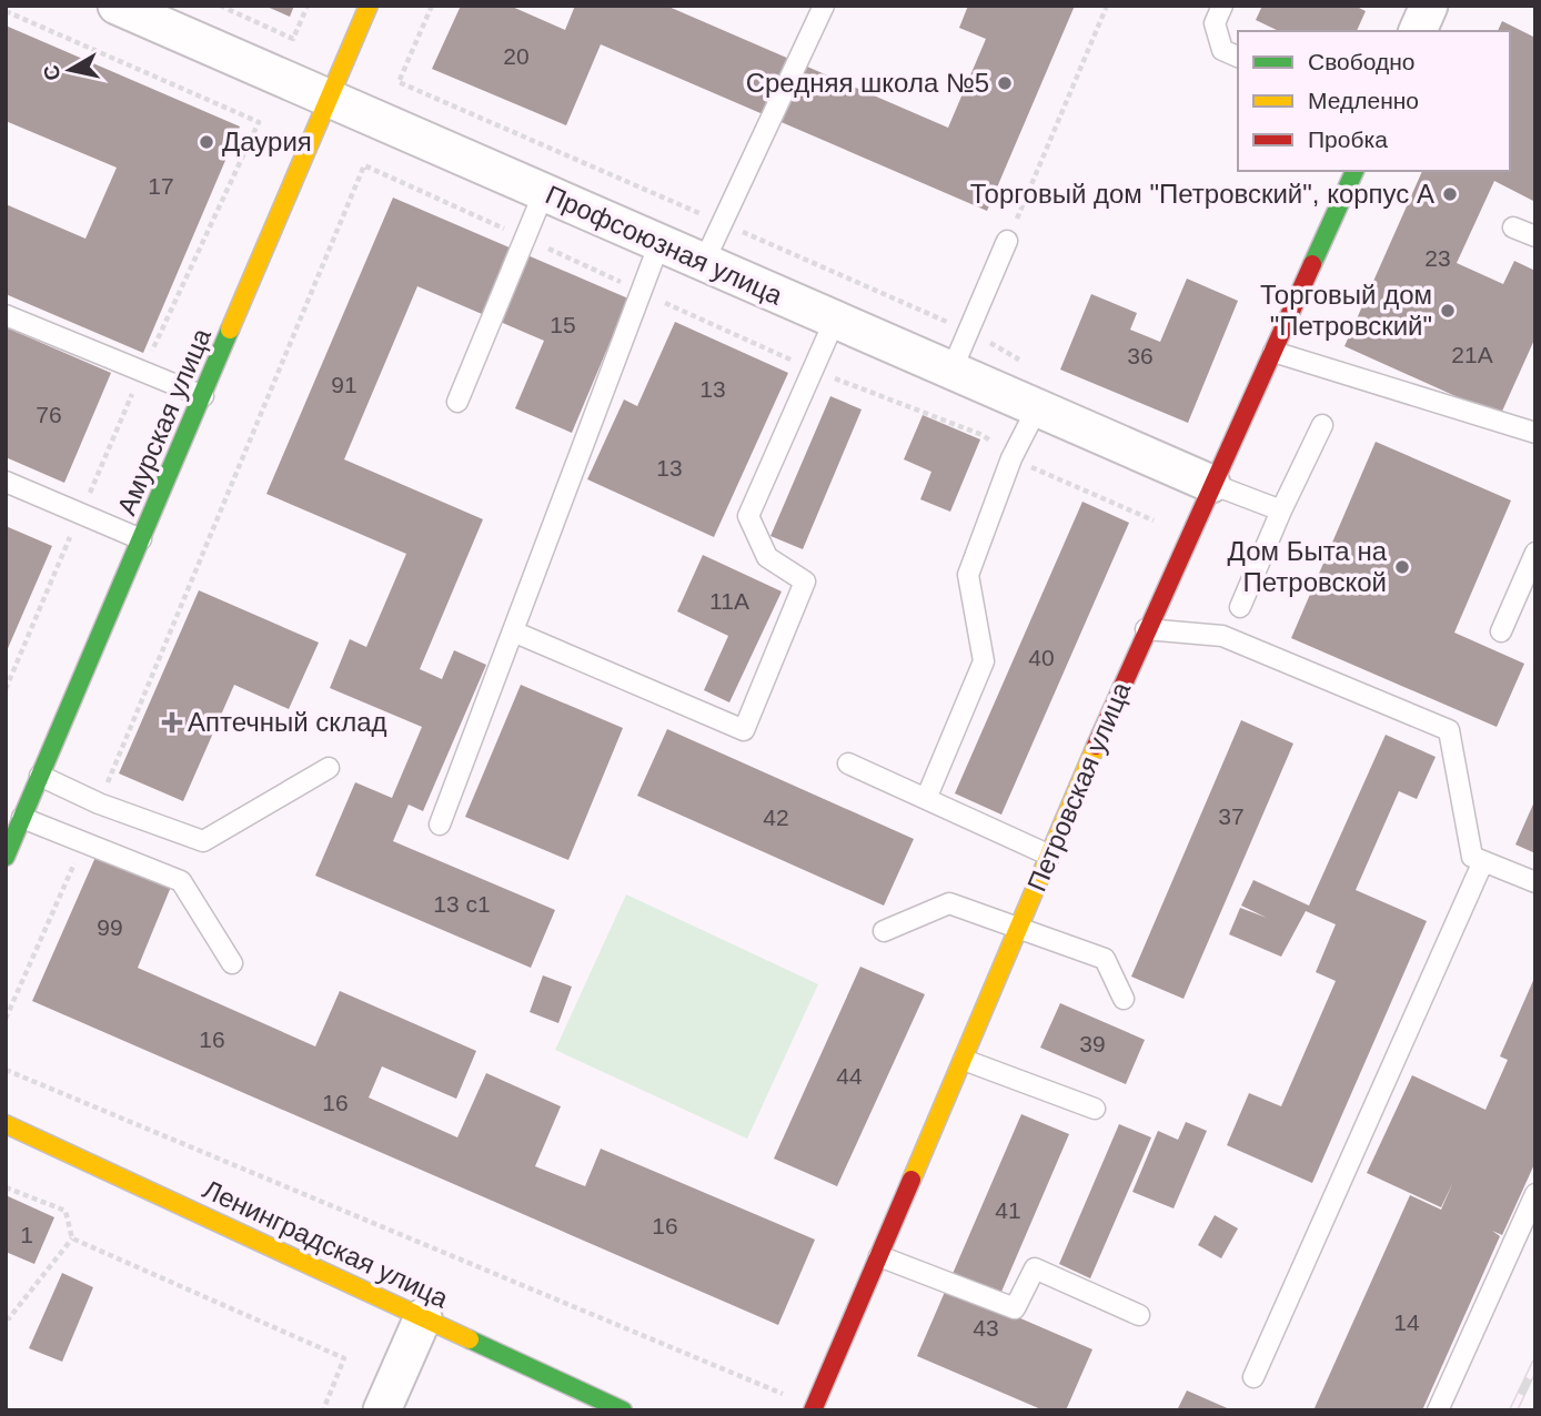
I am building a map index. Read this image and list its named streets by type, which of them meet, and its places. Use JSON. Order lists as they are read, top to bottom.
{
  "streets": {
    "street": [
      "Профсоюзная улица",
      "Амурская улица",
      "Петровская улица",
      "Ленинградская улица"
    ]
  },
  "crossings": [
    ["Профсоюзная улица", "Амурская улица"],
    ["Профсоюзная улица", "Петровская улица"]
  ],
  "places": {
    "other": [
      "Средняя школа №5",
      "Даурия",
      "Торговый дом \"Петровский\", корпус А",
      "Торговый дом \"Петровский\"",
      "Дом Быта на Петровской"
    ],
    "health": ["Аптечный склад"]
  },
  "house_numbers": [
    "20",
    "17",
    "23",
    "15",
    "21А",
    "36",
    "91",
    "13",
    "76",
    "13",
    "11А",
    "40",
    "37",
    "42",
    "13 с1",
    "99",
    "16",
    "39",
    "44",
    "16",
    "41",
    "16",
    "1",
    "14",
    "43"
  ],
  "legend": ["Свободно", "Медленно", "Пробка"],
  "north": "left"
}
